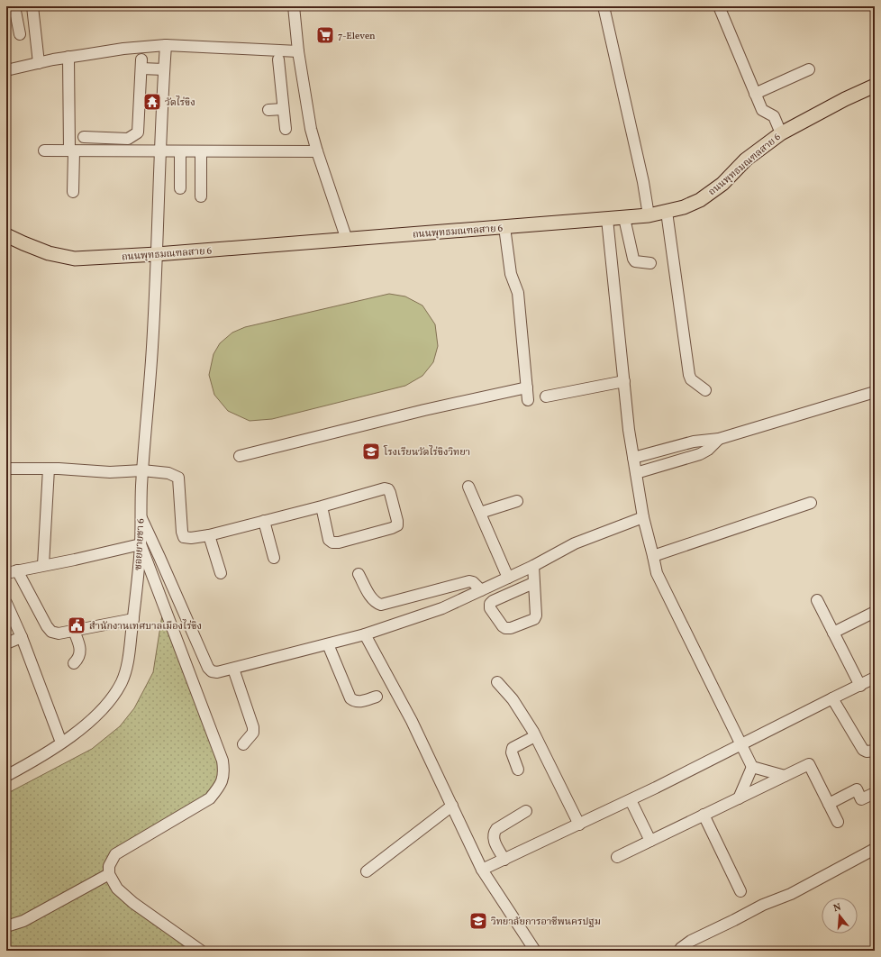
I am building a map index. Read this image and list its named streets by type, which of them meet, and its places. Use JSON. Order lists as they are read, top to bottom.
{
  "streets": {
    "main road": ["ถนนพุทธมณฑลสาย 6"],
    "street": ["ซอยยายชา 6"]
  },
  "crossings": [
    ["ถนนพุทธมณฑลสาย 6", "ซอยยายชา 6"]
  ],
  "places": {
    "supermarket": ["7-Eleven"],
    "temple": ["วัดไร่ขิง"],
    "school or university": ["โรงเรียนวัดไร่ขิงวิทยา", "วิทยาลัยการอาชีพนครปฐม"],
    "public building": ["สำนักงานเทศบาลเมืองไร่ขิง"]
  },
  "north": "top"
}
